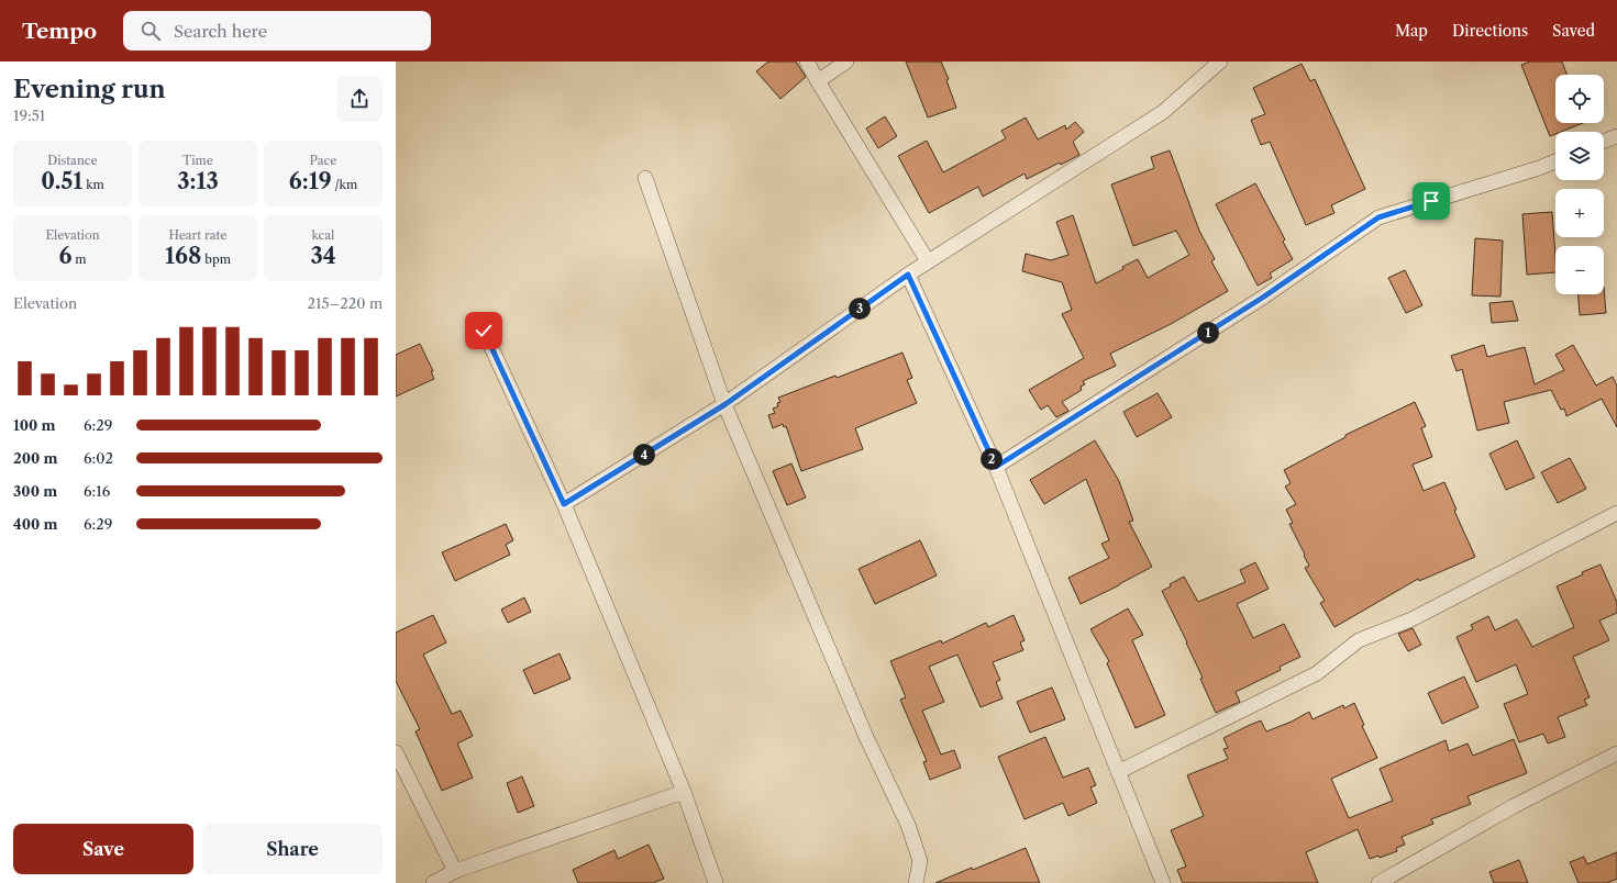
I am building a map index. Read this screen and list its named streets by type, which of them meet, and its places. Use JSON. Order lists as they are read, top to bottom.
{
  "page": {
    "header": "Tempo",
    "search": "Search here",
    "nav": ["Map", "Directions", "Saved"],
    "heading": ["Evening run", "19:51"],
    "map_buttons": ["+", "−"],
    "stats": [
      ["Distance", "0.51 km"],
      ["Time", "3:13"],
      ["Pace", "6:19 /km"],
      ["Elevation", "6 m"],
      ["Heart rate", "168 bpm"],
      ["kcal", "34"]
    ],
    "chart": ["Elevation", "215–220 m"],
    "pins": [
      "3",
      "1",
      "4",
      "2"
    ],
    "list": [
      {
        "name": "100 m",
        "note": "6:29"
      },
      {
        "name": "200 m",
        "note": "6:02"
      },
      {
        "name": "300 m",
        "note": "6:16"
      },
      {
        "name": "400 m",
        "note": "6:29"
      }
    ],
    "buttons": ["Save", "Share"]
  }
}
